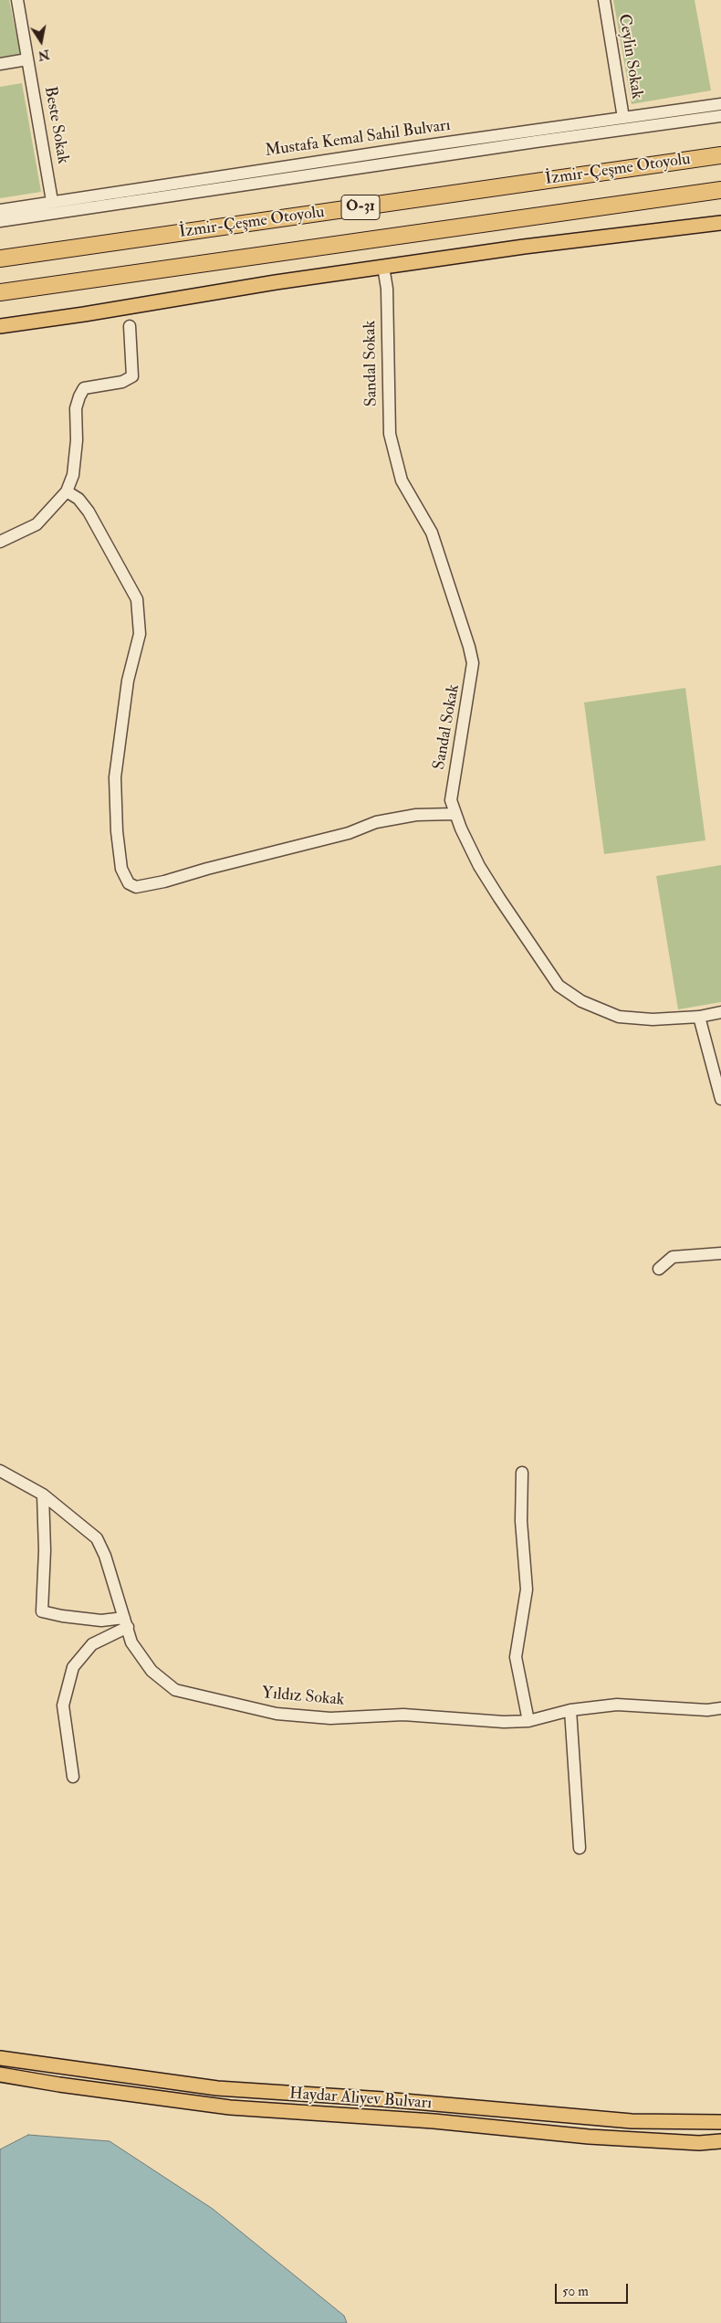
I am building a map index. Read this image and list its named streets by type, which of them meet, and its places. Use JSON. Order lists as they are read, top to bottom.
{
  "streets": {
    "highway": ["İzmir-Çeşme Otoyolu", "O-31"],
    "main road": ["Haydar Aliyev Bulvarı"],
    "street": [
      "Ceylin Sokak",
      "Beste Sokak",
      "Mustafa Kemal Sahil Bulvarı",
      "Sandal Sokak",
      "Yıldız Sokak"
    ]
  },
  "crossings": [
    ["Ceylin Sokak", "Mustafa Kemal Sahil Bulvarı"],
    ["Beste Sokak", "Mustafa Kemal Sahil Bulvarı"]
  ],
  "scale_bar": "50 m",
  "north": "bottom"
}
